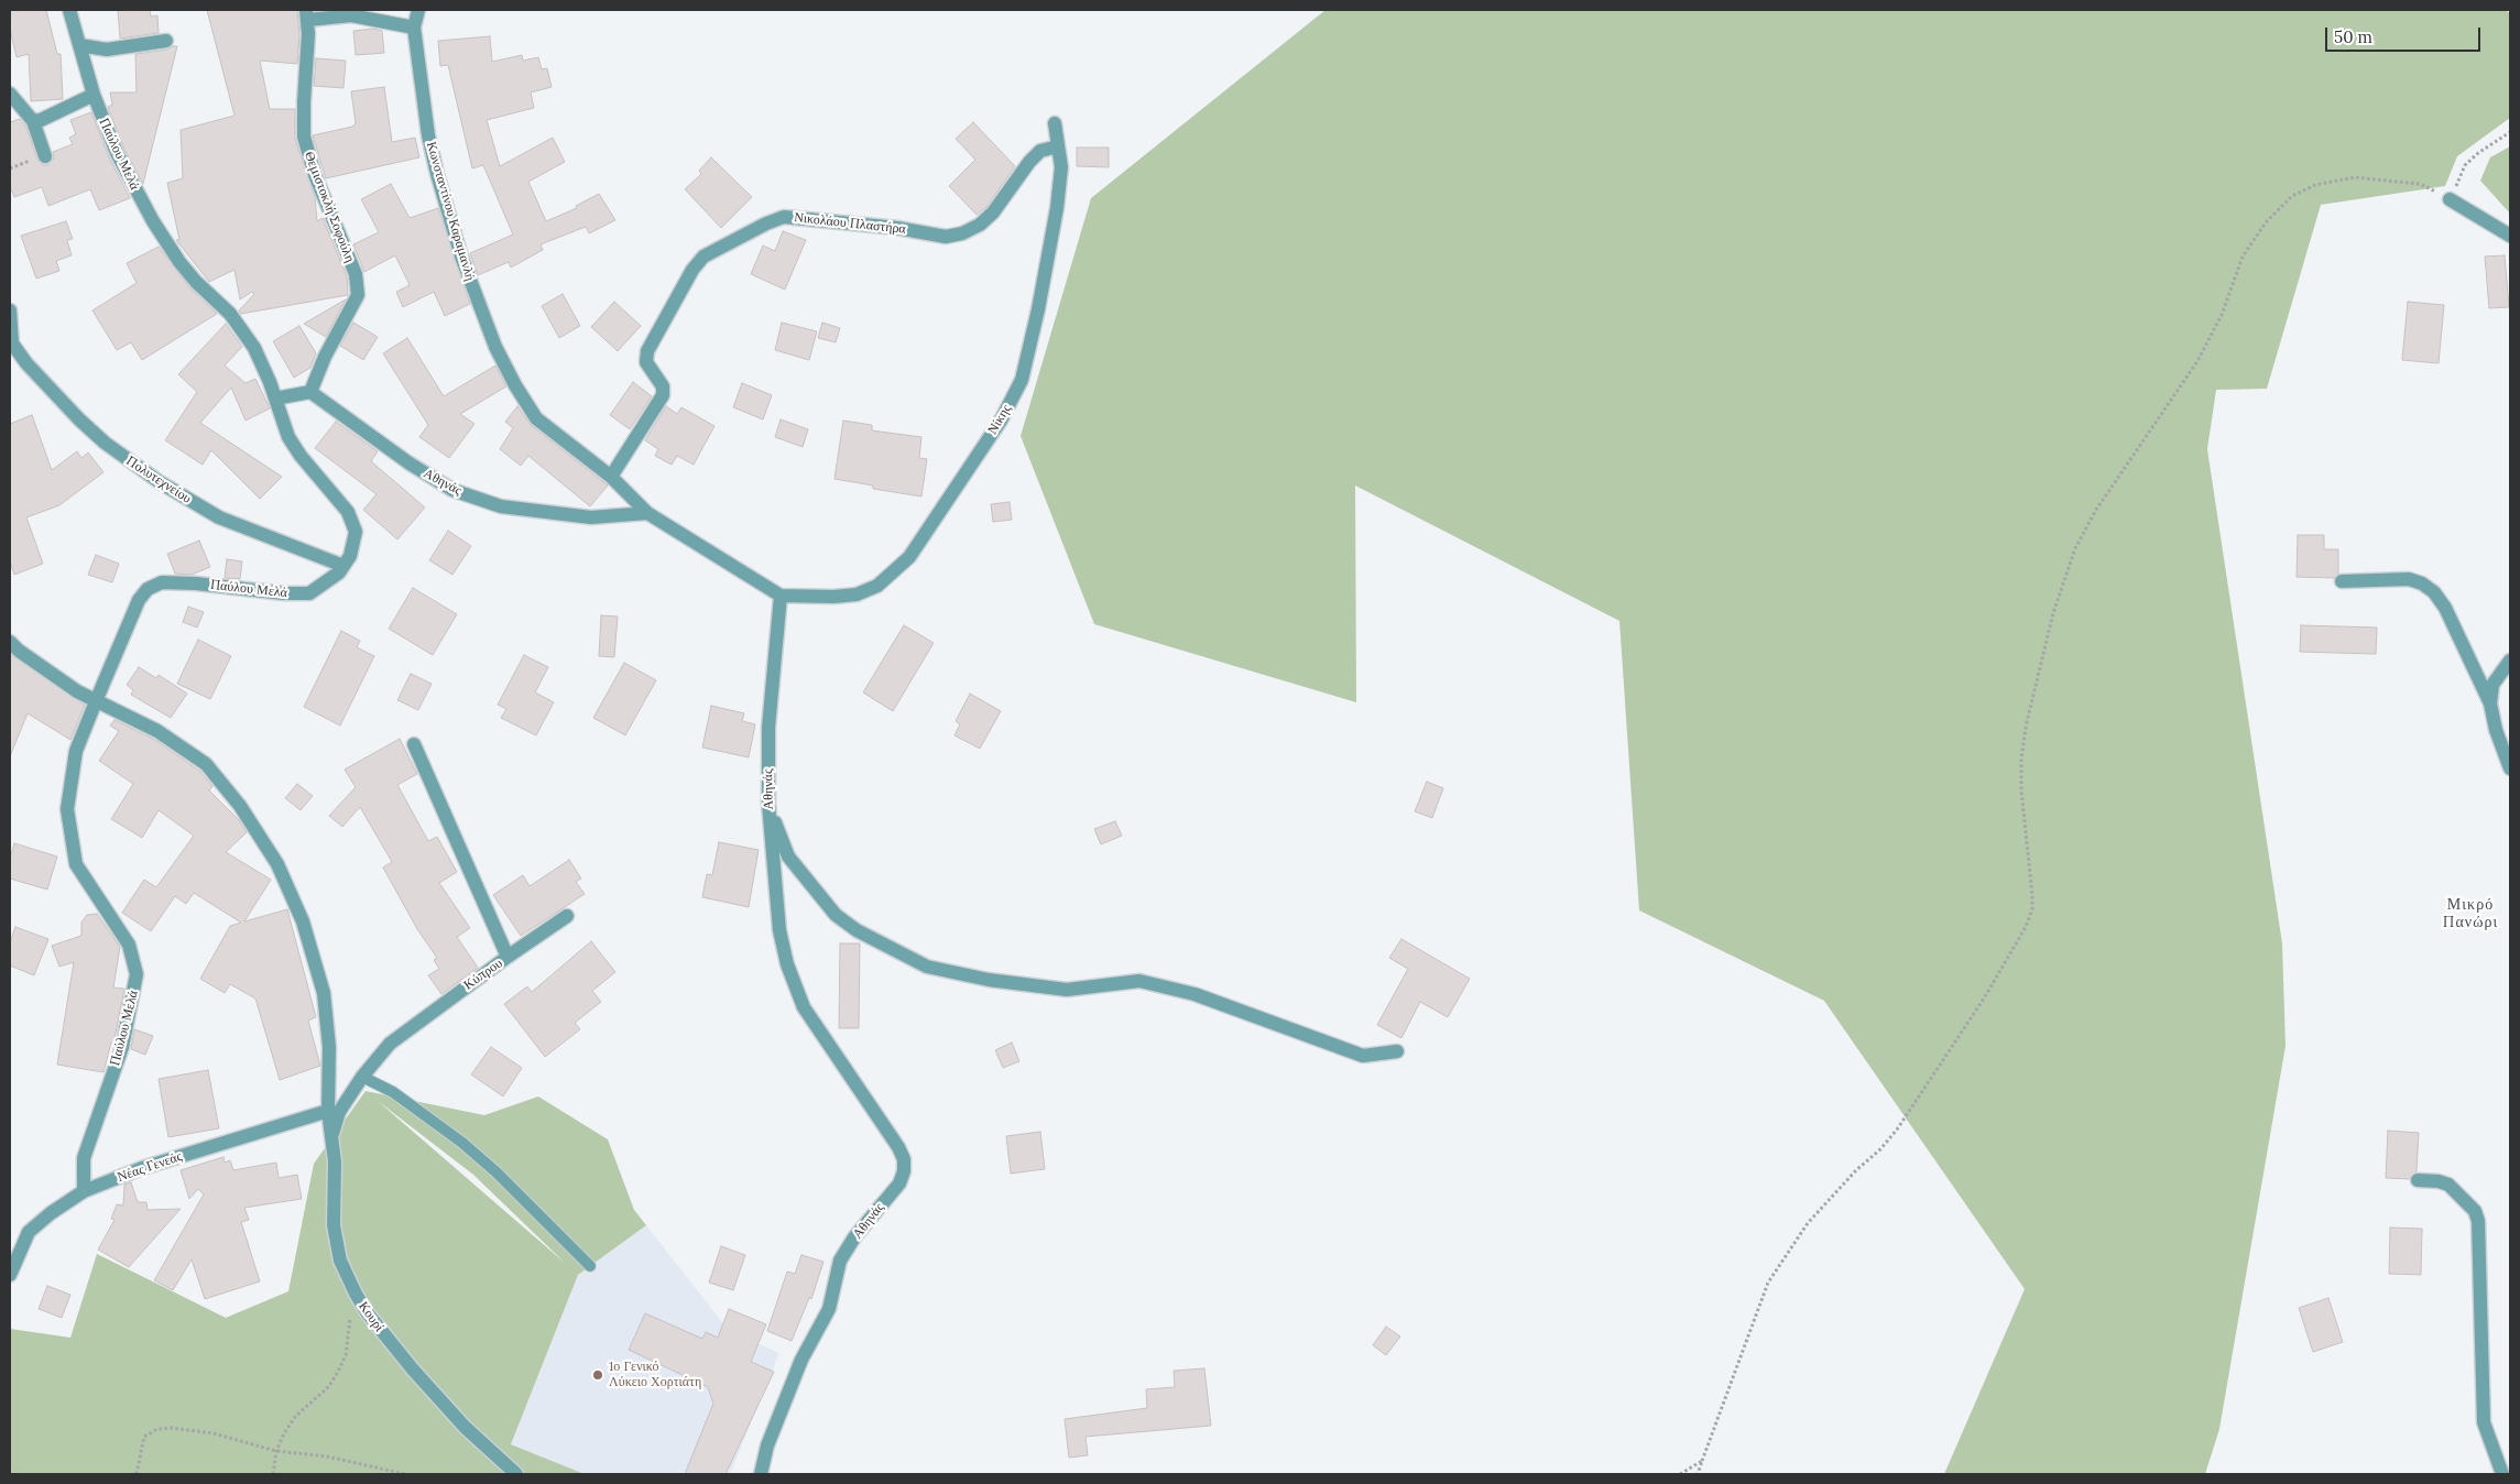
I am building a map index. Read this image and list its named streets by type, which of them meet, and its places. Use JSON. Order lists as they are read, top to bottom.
{
  "streets": {
    "street": [
      "Παύλου Μελά",
      "Θεμιστοκλή Σοφούλη",
      "Κωνσταντίνου Καραμανλή",
      "Νικολάου Πλαστήρα",
      "Νίκης",
      "Πολυτεχνείου",
      "Αθηνάς",
      "Κύπρου",
      "Νέας Γενεάς",
      "Κουρί"
    ]
  },
  "crossings": [
    ["Παύλου Μελά", "Πολυτεχνείου"],
    ["Παύλου Μελά", "Νέας Γενεάς"],
    ["Παύλου Μελά", "Κουρί"],
    ["Θεμιστοκλή Σοφούλη", "Αθηνάς"],
    ["Κωνσταντίνου Καραμανλή", "Νικολάου Πλαστήρα"],
    ["Κωνσταντίνου Καραμανλή", "Αθηνάς"],
    ["Νικολάου Πλαστήρα", "Νίκης"],
    ["Νίκης", "Αθηνάς"],
    ["Κύπρου", "Κουρί"],
    ["Νέας Γενεάς", "Κουρί"]
  ],
  "districts": ["Μικρό Πανώρι"],
  "places": ["1ο Γενικό Λύκειο Χορτιάτη"],
  "scale_bar": "50 m"
}
